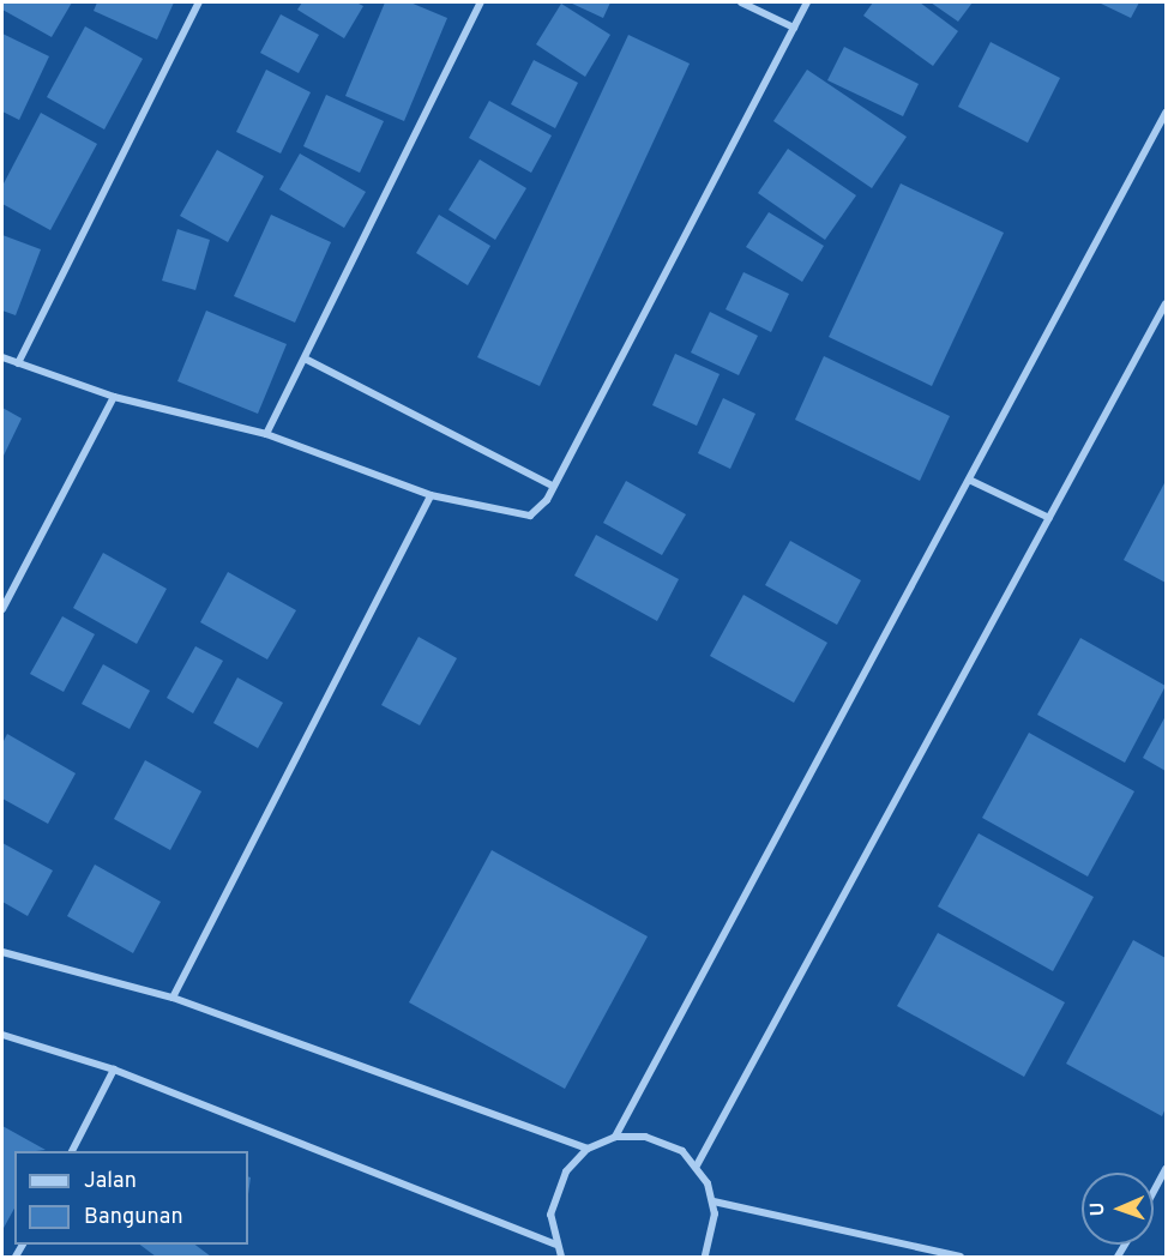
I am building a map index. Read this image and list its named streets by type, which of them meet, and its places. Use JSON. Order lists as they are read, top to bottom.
{
  "legend": ["Jalan", "Bangunan"],
  "north": "left"
}
